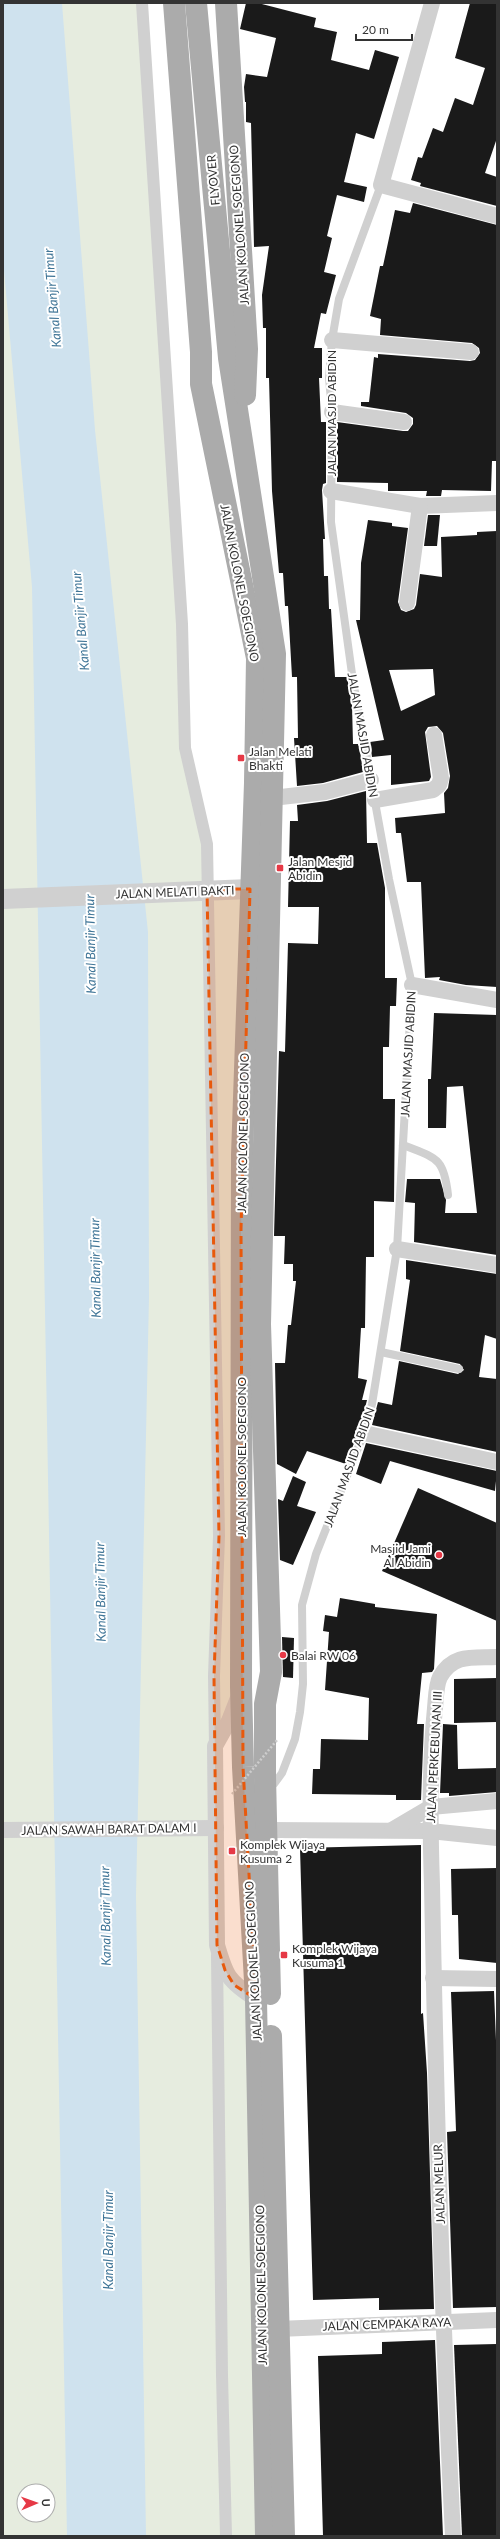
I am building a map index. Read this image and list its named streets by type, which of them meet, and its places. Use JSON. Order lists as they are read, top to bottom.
{
  "streets": {
    "main road": ["FLYOVER", "JALAN KOLONEL SOEGIONO"],
    "street": [
      "JALAN MASJID ABIDIN",
      "JALAN MELATI BAKTI",
      "JALAN PERKEBUNAN III",
      "JALAN SAWAH BARAT DALAM I",
      "JALAN MELUR",
      "JALAN CEMPAKA RAYA"
    ]
  },
  "crossings": [
    ["FLYOVER", "JALAN KOLONEL SOEGIONO"],
    ["JALAN KOLONEL SOEGIONO", "JALAN MASJID ABIDIN"],
    ["JALAN KOLONEL SOEGIONO", "JALAN MELATI BAKTI"],
    ["JALAN KOLONEL SOEGIONO", "JALAN CEMPAKA RAYA"],
    ["JALAN PERKEBUNAN III", "JALAN MELUR"],
    ["JALAN MELUR", "JALAN CEMPAKA RAYA"]
  ],
  "water": ["Kanal Banjir Timur"],
  "places": {
    "transit": [
      "Jalan Melati Bhakti",
      "Jalan Mesjid Abidin",
      "Komplek Wijaya Kusuma 2",
      "Komplek Wijaya Kusuma 1"
    ],
    "other": ["Masjid Jami Al Abidin", "Balai RW 06"]
  },
  "scale_bar": "20 m",
  "north": "right"
}
